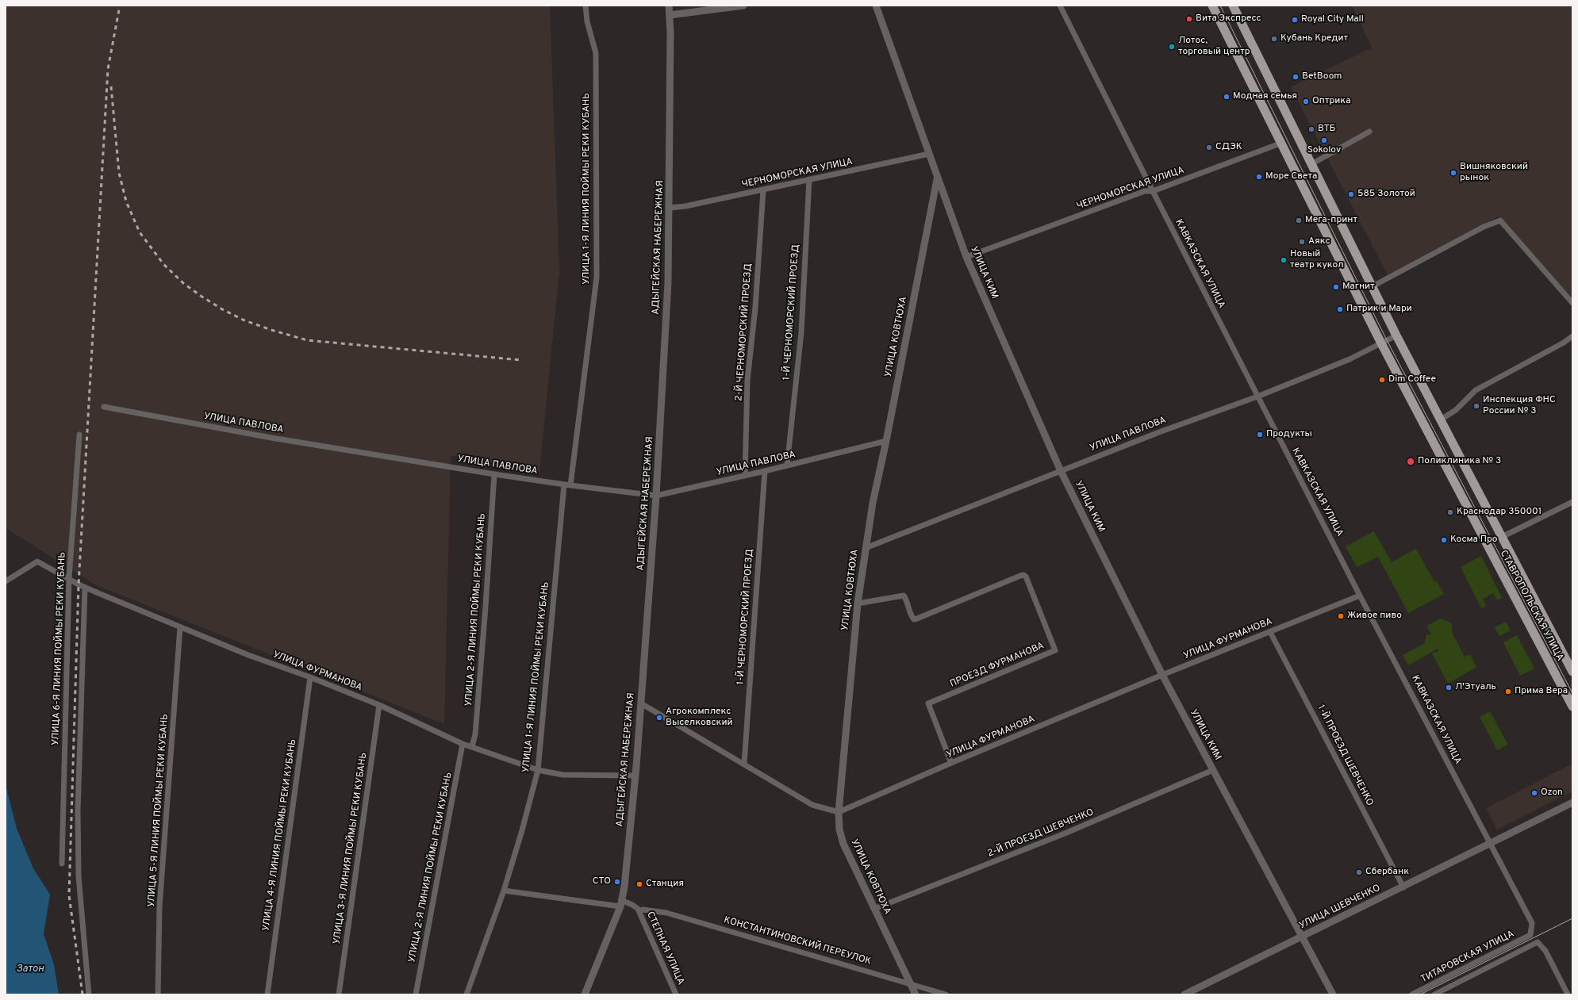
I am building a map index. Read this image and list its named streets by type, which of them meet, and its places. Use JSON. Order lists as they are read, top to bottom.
{
  "streets": {
    "main road": ["СТАВРОПОЛЬСКАЯ УЛИЦА"],
    "street": [
      "ЧЕРНОМОРСКАЯ УЛИЦА",
      "УЛИЦА 1-Я ЛИНИЯ ПОЙМЫ РЕКИ КУБАНЬ",
      "АДЫГЕЙСКАЯ НАБЕРЕЖНАЯ",
      "КАВКАЗСКАЯ УЛИЦА",
      "УЛИЦА КИМ",
      "1-Й ЧЕРНОМОРСКИЙ ПРОЕЗД",
      "2-Й ЧЕРНОМОРСКИЙ ПРОЕЗД",
      "УЛИЦА КОВТЮХА",
      "УЛИЦА ПАВЛОВА",
      "УЛИЦА 2-Я ЛИНИЯ ПОЙМЫ РЕКИ КУБАНЬ",
      "УЛИЦА ФУРМАНОВА",
      "УЛИЦА 6-Я ЛИНИЯ ПОЙМЫ РЕКИ КУБАНЬ",
      "ПРОЕЗД ФУРМАНОВА",
      "1-Й ПРОЕЗД ШЕВЧЕНКО",
      "УЛИЦА 5-Я ЛИНИЯ ПОЙМЫ РЕКИ КУБАНЬ",
      "2-Й ПРОЕЗД ШЕВЧЕНКО",
      "УЛИЦА 4-Я ЛИНИЯ ПОЙМЫ РЕКИ КУБАНЬ",
      "УЛИЦА 3-Я ЛИНИЯ ПОЙМЫ РЕКИ КУБАНЬ",
      "УЛИЦА ШЕВЧЕНКО",
      "КОНСТАНТИНОВСКИЙ ПЕРЕУЛОК",
      "СТЕПНАЯ УЛИЦА",
      "ТИТАРОВСКАЯ УЛИЦА"
    ]
  },
  "crossings": [
    ["ЧЕРНОМОРСКАЯ УЛИЦА", "АДЫГЕЙСКАЯ НАБЕРЕЖНАЯ"],
    ["ЧЕРНОМОРСКАЯ УЛИЦА", "КАВКАЗСКАЯ УЛИЦА"],
    ["ЧЕРНОМОРСКАЯ УЛИЦА", "УЛИЦА КИМ"],
    ["ЧЕРНОМОРСКАЯ УЛИЦА", "1-Й ЧЕРНОМОРСКИЙ ПРОЕЗД"],
    ["ЧЕРНОМОРСКАЯ УЛИЦА", "2-Й ЧЕРНОМОРСКИЙ ПРОЕЗД"],
    ["ЧЕРНОМОРСКАЯ УЛИЦА", "СТАВРОПОЛЬСКАЯ УЛИЦА"],
    ["УЛИЦА 1-Я ЛИНИЯ ПОЙМЫ РЕКИ КУБАНЬ", "УЛИЦА ПАВЛОВА"],
    ["УЛИЦА 1-Я ЛИНИЯ ПОЙМЫ РЕКИ КУБАНЬ", "УЛИЦА ФУРМАНОВА"],
    ["АДЫГЕЙСКАЯ НАБЕРЕЖНАЯ", "УЛИЦА ПАВЛОВА"],
    ["АДЫГЕЙСКАЯ НАБЕРЕЖНАЯ", "УЛИЦА ФУРМАНОВА"],
    ["АДЫГЕЙСКАЯ НАБЕРЕЖНАЯ", "СТЕПНАЯ УЛИЦА"],
    ["КАВКАЗСКАЯ УЛИЦА", "УЛИЦА ПАВЛОВА"],
    ["КАВКАЗСКАЯ УЛИЦА", "УЛИЦА ФУРМАНОВА"],
    ["КАВКАЗСКАЯ УЛИЦА", "УЛИЦА ШЕВЧЕНКО"],
    ["КАВКАЗСКАЯ УЛИЦА", "ТИТАРОВСКАЯ УЛИЦА"],
    ["УЛИЦА КИМ", "УЛИЦА КОВТЮХА"],
    ["УЛИЦА КИМ", "УЛИЦА ПАВЛОВА"],
    ["УЛИЦА КИМ", "УЛИЦА ФУРМАНОВА"],
    ["УЛИЦА КИМ", "2-Й ПРОЕЗД ШЕВЧЕНКО"],
    ["УЛИЦА КИМ", "УЛИЦА ШЕВЧЕНКО"],
    ["1-Й ЧЕРНОМОРСКИЙ ПРОЕЗД", "УЛИЦА ПАВЛОВА"],
    ["2-Й ЧЕРНОМОРСКИЙ ПРОЕЗД", "УЛИЦА ПАВЛОВА"],
    ["УЛИЦА КОВТЮХА", "УЛИЦА ПАВЛОВА"],
    ["УЛИЦА КОВТЮХА", "УЛИЦА ФУРМАНОВА"],
    ["УЛИЦА КОВТЮХА", "ПРОЕЗД ФУРМАНОВА"],
    ["УЛИЦА КОВТЮХА", "2-Й ПРОЕЗД ШЕВЧЕНКО"],
    ["УЛИЦА КОВТЮХА", "КОНСТАНТИНОВСКИЙ ПЕРЕУЛОК"],
    ["УЛИЦА ПАВЛОВА", "СТАВРОПОЛЬСКАЯ УЛИЦА"],
    ["УЛИЦА ПАВЛОВА", "УЛИЦА 2-Я ЛИНИЯ ПОЙМЫ РЕКИ КУБАНЬ"],
    ["УЛИЦА 2-Я ЛИНИЯ ПОЙМЫ РЕКИ КУБАНЬ", "УЛИЦА ФУРМАНОВА"],
    ["УЛИЦА ФУРМАНОВА", "УЛИЦА 6-Я ЛИНИЯ ПОЙМЫ РЕКИ КУБАНЬ"],
    ["УЛИЦА ФУРМАНОВА", "ПРОЕЗД ФУРМАНОВА"],
    ["УЛИЦА ФУРМАНОВА", "1-Й ПРОЕЗД ШЕВЧЕНКО"],
    ["УЛИЦА ФУРМАНОВА", "УЛИЦА 5-Я ЛИНИЯ ПОЙМЫ РЕКИ КУБАНЬ"],
    ["УЛИЦА ФУРМАНОВА", "УЛИЦА 4-Я ЛИНИЯ ПОЙМЫ РЕКИ КУБАНЬ"],
    ["УЛИЦА ФУРМАНОВА", "УЛИЦА 3-Я ЛИНИЯ ПОЙМЫ РЕКИ КУБАНЬ"],
    ["1-Й ПРОЕЗД ШЕВЧЕНКО", "УЛИЦА ШЕВЧЕНКО"]
  ],
  "water": ["Затон"],
  "places": [
    "Вита Экспресс",
    "Royal City Mall",
    "Кубань Кредит",
    "Лотос, торговый центр",
    "BetBoom",
    "Модная семья",
    "Оптрика",
    "ВТБ",
    "Sokolov",
    "СДЭК",
    "Вишняковский рынок",
    "Море Света",
    "585 Золотой",
    "Мега-принт",
    "Аякс",
    "Новый театр кукол",
    "Магнит",
    "Патрик и Мари",
    "Dim Coffee",
    "Инспекция ФНС России № 3",
    "Продукты",
    "Поликлиника № 3",
    "Краснодар 350001",
    "Косма Про",
    "Живое пиво",
    "Л'Этуаль",
    "Прима Вера",
    "Агрокомплекс Выселковский",
    "Ozon",
    "Сбербанк",
    "СТО",
    "Станция"
  ]
}
